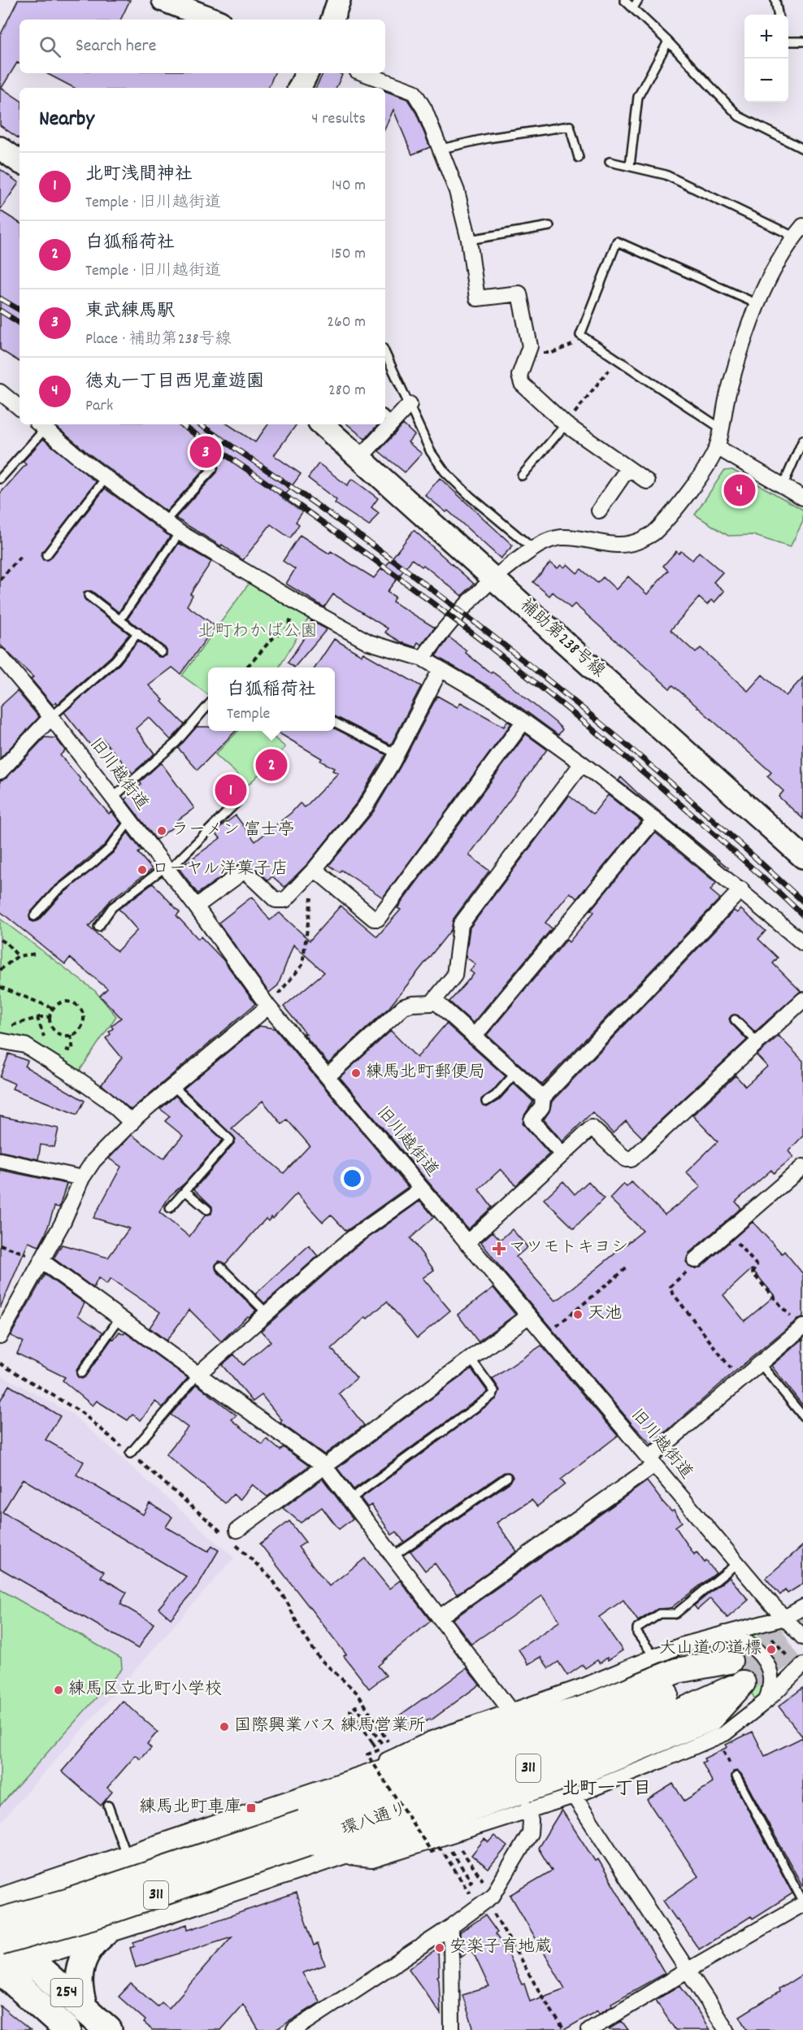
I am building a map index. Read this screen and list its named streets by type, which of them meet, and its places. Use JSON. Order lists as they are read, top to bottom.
{
  "streets": {
    "highway": ["254"],
    "main road": ["311", "環八通り"],
    "street": ["補助第238号線", "旧川越街道"]
  },
  "districts": ["北町一丁目"],
  "parks": ["北町わかば公園"],
  "places": {
    "other": [
      "ラーメン 富士亭",
      "ローヤル洋菓子店",
      "練馬北町郵便局",
      "天池",
      "大山道の道標",
      "練馬区立北町小学校",
      "国際興業バス 練馬営業所",
      "安楽子育地蔵"
    ],
    "health": ["マツモトキヨシ"],
    "transit": ["練馬北町車庫"]
  },
  "page": {
    "map_buttons": ["+", "−"],
    "search": "Search here",
    "heading": ["Nearby", "4 results"],
    "list": [
      {
        "mark": "1",
        "name": "北町浅間神社",
        "note": "Temple · 旧川越街道",
        "value": "140 m"
      },
      {
        "mark": "2",
        "name": "白狐稲荷社",
        "note": "Temple · 旧川越街道",
        "value": "150 m"
      },
      {
        "mark": "3",
        "name": "東武練馬駅",
        "note": "Place · 補助第238号線",
        "value": "260 m"
      },
      {
        "mark": "4",
        "name": "徳丸一丁目西児童遊園",
        "note": "Park",
        "value": "280 m"
      }
    ],
    "pins": [
      "3",
      "4",
      "2",
      "1"
    ],
    "popup": ["白狐稲荷社", "Temple"]
  }
}
